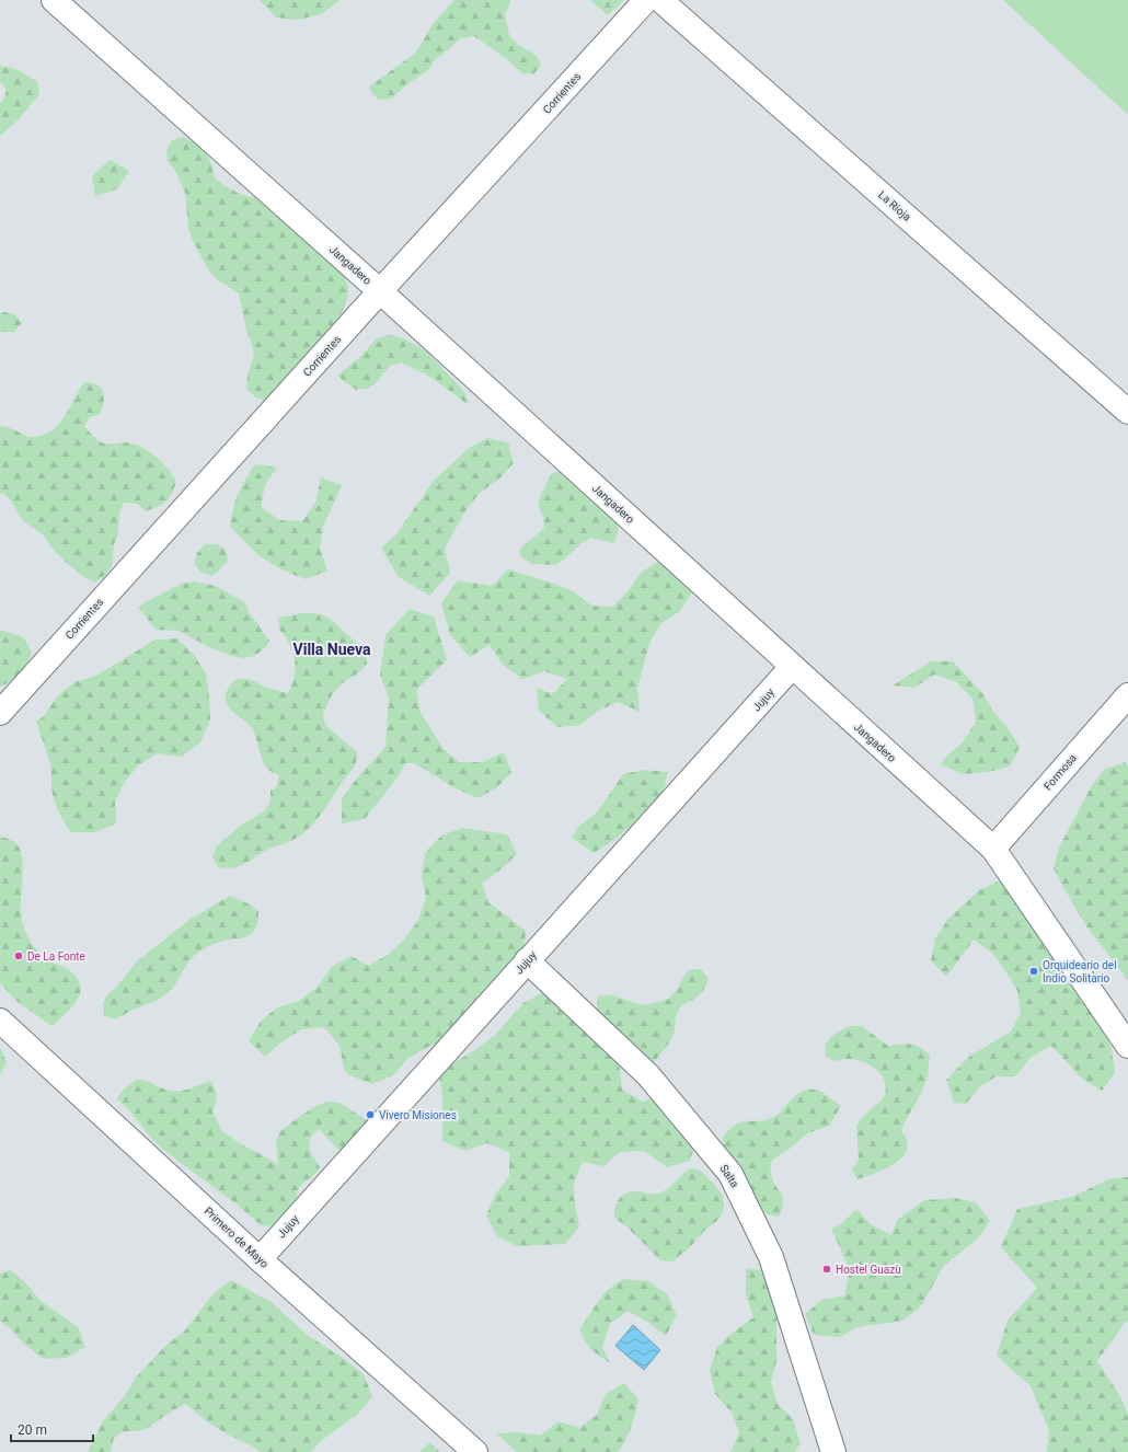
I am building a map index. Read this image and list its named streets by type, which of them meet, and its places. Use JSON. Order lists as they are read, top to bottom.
{
  "streets": {
    "street": [
      "Corrientes",
      "La Rioja",
      "Jangadero",
      "Jujuy",
      "Formosa",
      "Salta",
      "Primero de Mayo"
    ]
  },
  "crossings": [
    ["Corrientes", "Jangadero"],
    ["Jangadero", "Jujuy"],
    ["Jangadero", "Formosa"],
    ["Jujuy", "Salta"],
    ["Jujuy", "Primero de Mayo"]
  ],
  "districts": ["Villa Nueva"],
  "places": [
    "De La Fonte",
    "Orquideario del Indio Solitario",
    "Vivero Misiones",
    "Hostel Guazù"
  ],
  "scale_bar": "20 m"
}
